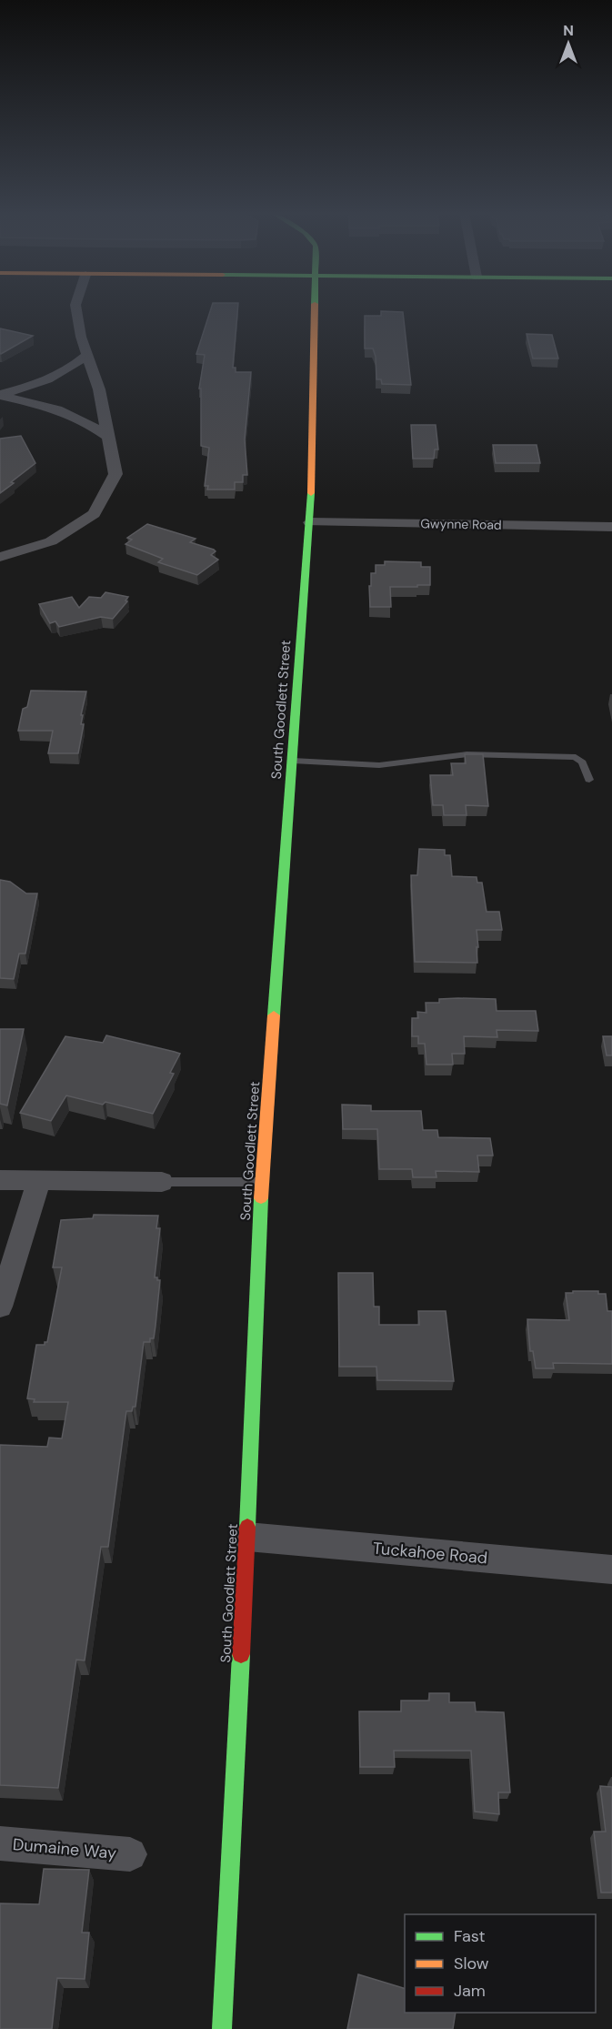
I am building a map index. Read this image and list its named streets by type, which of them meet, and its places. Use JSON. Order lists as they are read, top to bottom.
{
  "streets": {
    "main road": ["South Goodlett Street"],
    "street": ["Gwynne Road", "Tuckahoe Road", "Dumaine Way"]
  },
  "crossings": [
    ["Gwynne Road", "South Goodlett Street"],
    ["South Goodlett Street", "Tuckahoe Road"]
  ],
  "legend": ["Fast", "Slow", "Jam"],
  "north": "top"
}
